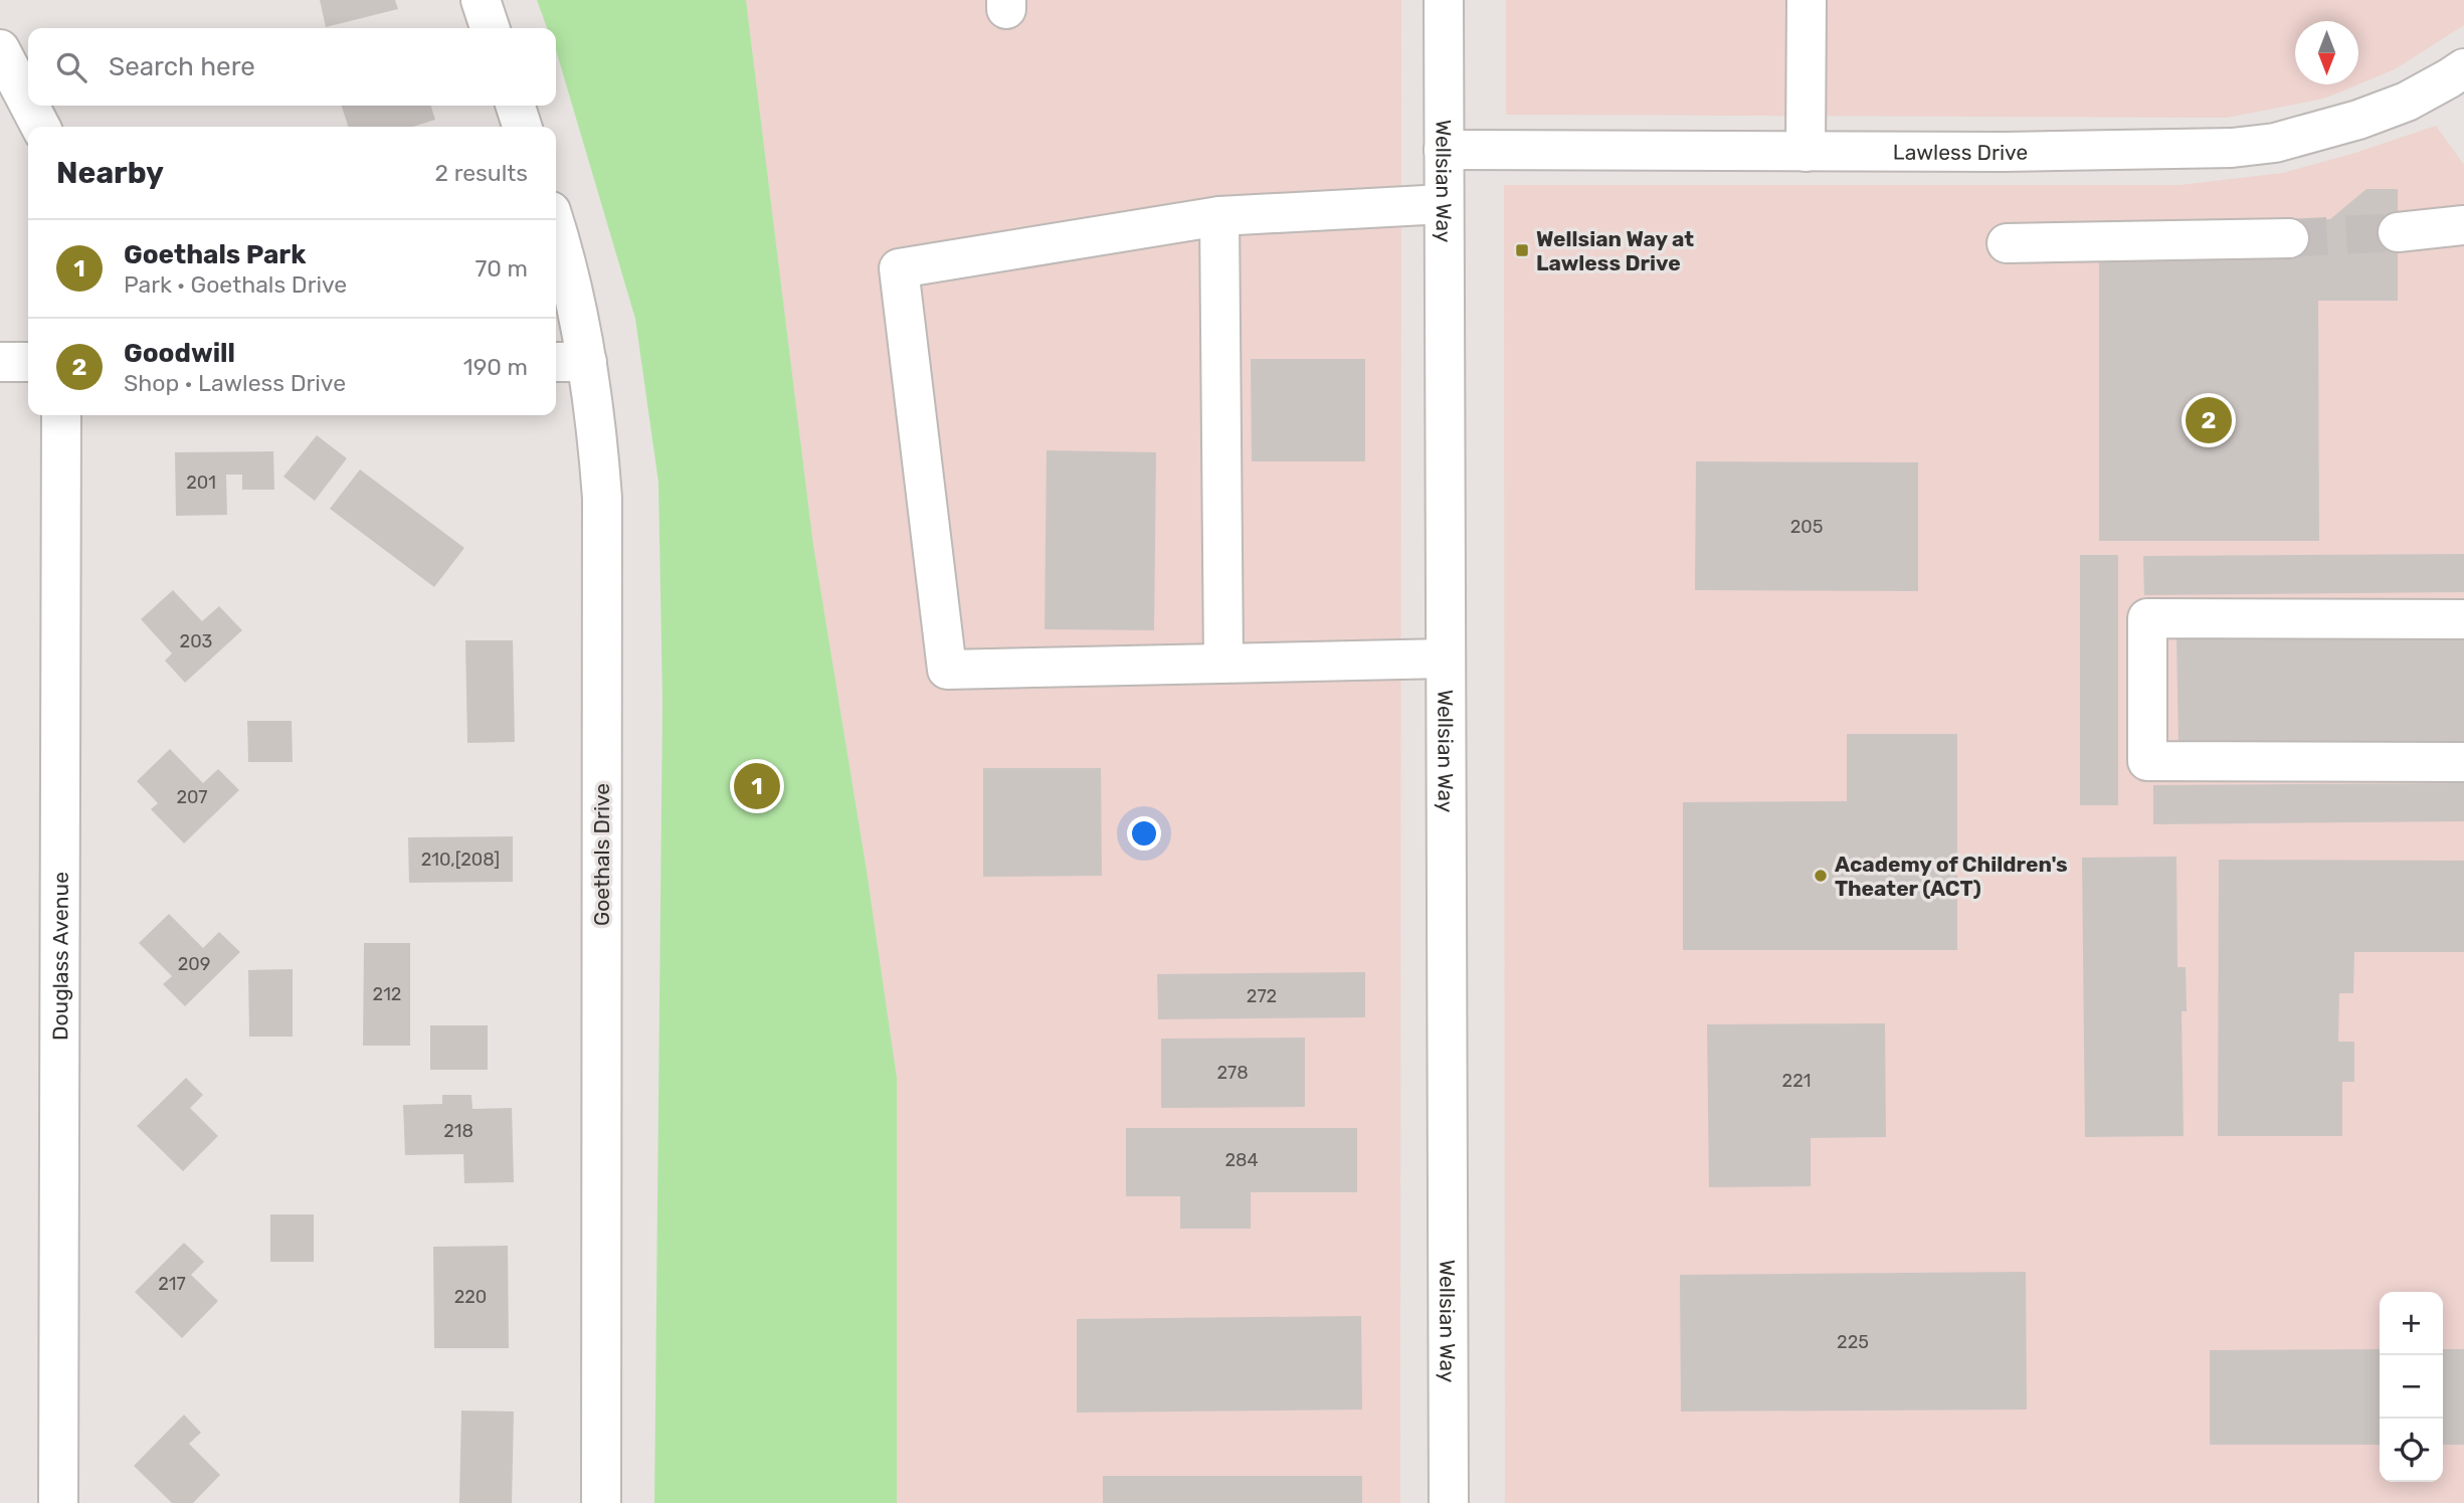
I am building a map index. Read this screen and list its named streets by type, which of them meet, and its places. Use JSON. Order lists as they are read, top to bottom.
{
  "streets": {
    "street": [
      "Lawless Drive",
      "Wellsian Way",
      "Goethals Drive",
      "Douglass Avenue"
    ]
  },
  "crossings": [
    ["Lawless Drive", "Wellsian Way"]
  ],
  "places": {
    "transit": ["Wellsian Way at Lawless Drive"],
    "other": ["Academy of Children's Theater (ACT)"]
  },
  "house_numbers": [
    "201",
    "205",
    "203",
    "207",
    "210,[208]",
    "209",
    "212",
    "272",
    "278",
    "221",
    "218",
    "284",
    "217",
    "220",
    "225"
  ],
  "north": "bottom",
  "page": {
    "search": "Search here",
    "heading": ["Nearby", "2 results"],
    "list": [
      {
        "mark": "1",
        "name": "Goethals Park",
        "note": "Park · Goethals Drive",
        "value": "70 m"
      },
      {
        "mark": "2",
        "name": "Goodwill",
        "note": "Shop · Lawless Drive",
        "value": "190 m"
      }
    ],
    "pins": ["2", "1"],
    "map_buttons": ["+", "−"]
  }
}
